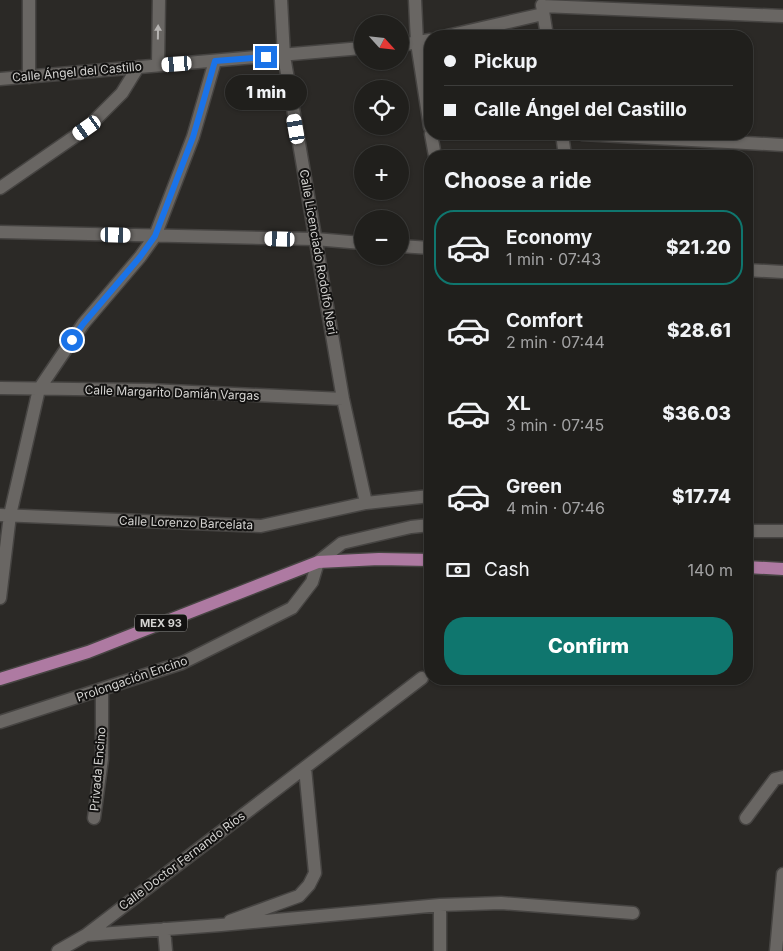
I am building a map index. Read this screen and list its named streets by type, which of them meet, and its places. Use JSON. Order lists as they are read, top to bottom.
{
  "streets": {
    "main road": ["MEX 93"],
    "street": [
      "Calle Ángel del Castillo",
      "Calle Licenciado Rodolfo Neri",
      "Calle Margarito Damián Vargas",
      "Calle Lorenzo Barcelata",
      "Prolongación Encino",
      "Privada Encino",
      "Calle Doctor Fernando Ríos"
    ]
  },
  "crossings": [
    ["Calle Ángel del Castillo", "Calle Licenciado Rodolfo Neri"],
    ["Calle Licenciado Rodolfo Neri", "Calle Margarito Damián Vargas"],
    ["Calle Licenciado Rodolfo Neri", "Calle Lorenzo Barcelata"],
    ["MEX 93", "Prolongación Encino"],
    ["Prolongación Encino", "Privada Encino"]
  ],
  "north": "bottom right",
  "page": {
    "map_buttons": ["+", "−"],
    "banner": ["Pickup", "Calle Ángel del Castillo"],
    "bubble": "1 min",
    "heading": "Choose a ride",
    "list": [
      {
        "name": "Economy",
        "note": "1 min · 07:43",
        "value": "$21.20"
      },
      {
        "name": "Comfort",
        "note": "2 min · 07:44",
        "value": "$28.61"
      },
      {
        "name": "XL",
        "note": "3 min · 07:45",
        "value": "$36.03"
      },
      {
        "name": "Green",
        "note": "4 min · 07:46",
        "value": "$17.74"
      }
    ],
    "pay": ["Cash", "140 m"],
    "buttons": "Confirm"
  }
}
